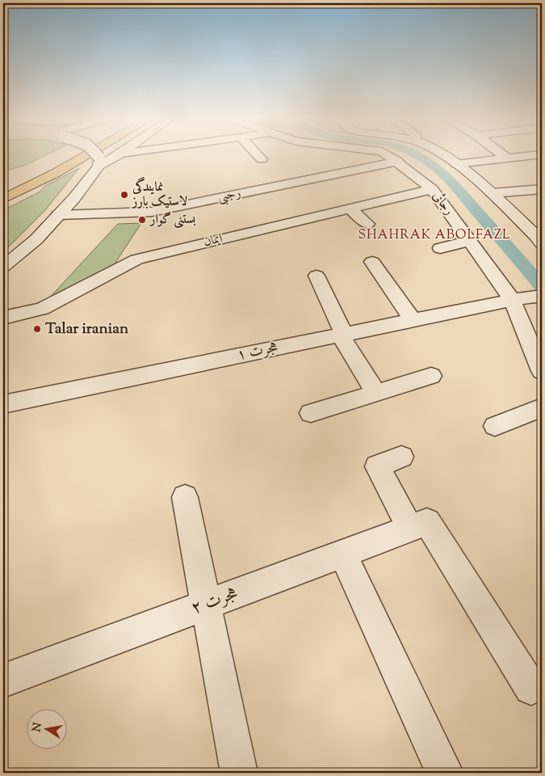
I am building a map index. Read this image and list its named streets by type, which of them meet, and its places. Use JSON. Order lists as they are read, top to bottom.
{
  "streets": {
    "street": [
      "رجبی",
      "رجائی",
      "ایمان",
      "هجرت ۱",
      "هجرت ۲"
    ]
  },
  "crossings": [
    ["رجبی", "رجائی"],
    ["رجائی", "ایمان"],
    ["رجائی", "هجرت ۱"]
  ],
  "districts": ["SHAHRAK ABOLFAZL"],
  "places": ["نمایندگی لاستیک بارز", "بستنی گوار", "Talar iranian"],
  "north": "left"
}
